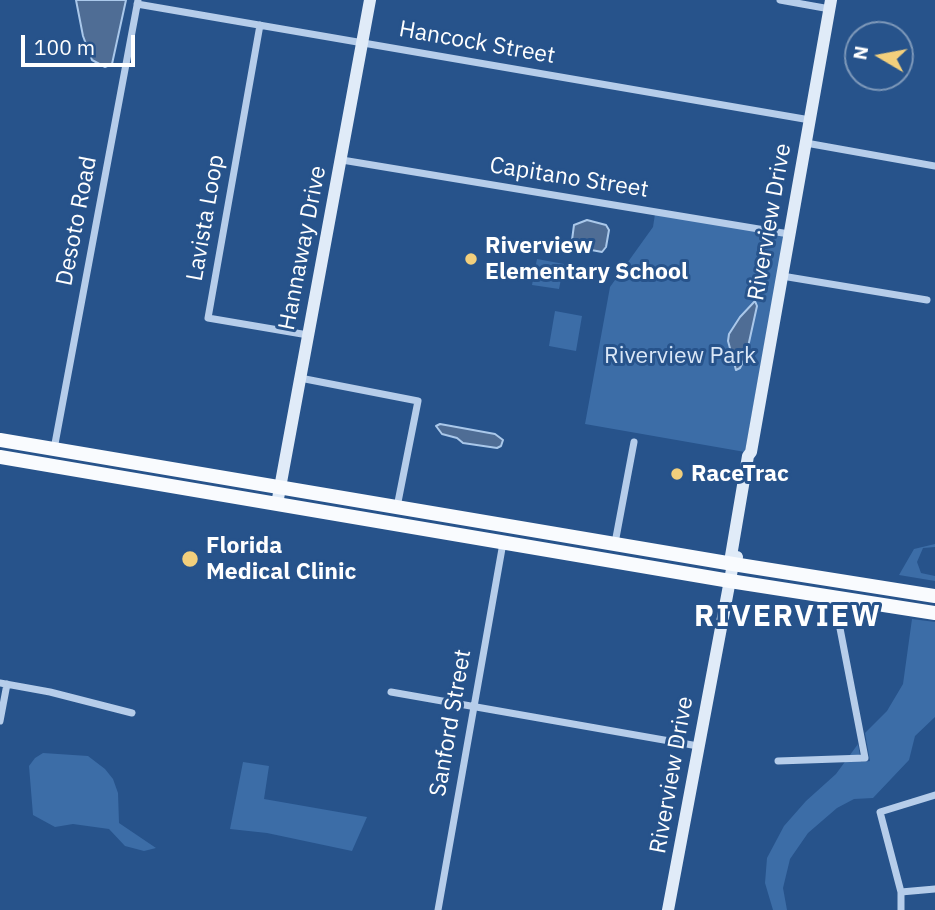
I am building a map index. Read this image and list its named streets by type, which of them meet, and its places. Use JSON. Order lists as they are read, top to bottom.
{
  "streets": {
    "street": [
      "Hancock Street",
      "Capitano Street",
      "Lavista Loop",
      "Desoto Road",
      "Riverview Drive",
      "Hannaway Drive",
      "Sanford Street"
    ]
  },
  "crossings": [
    ["Hancock Street", "Lavista Loop"],
    ["Hancock Street", "Desoto Road"],
    ["Hancock Street", "Riverview Drive"],
    ["Hancock Street", "Hannaway Drive"],
    ["Capitano Street", "Riverview Drive"],
    ["Capitano Street", "Hannaway Drive"],
    ["Lavista Loop", "Hannaway Drive"]
  ],
  "districts": ["RIVERVIEW"],
  "parks": ["Riverview Park"],
  "places": ["Riverview Elementary School", "RaceTrac", "Florida Medical Clinic"],
  "scale_bar": "100 m",
  "north": "left"
}
